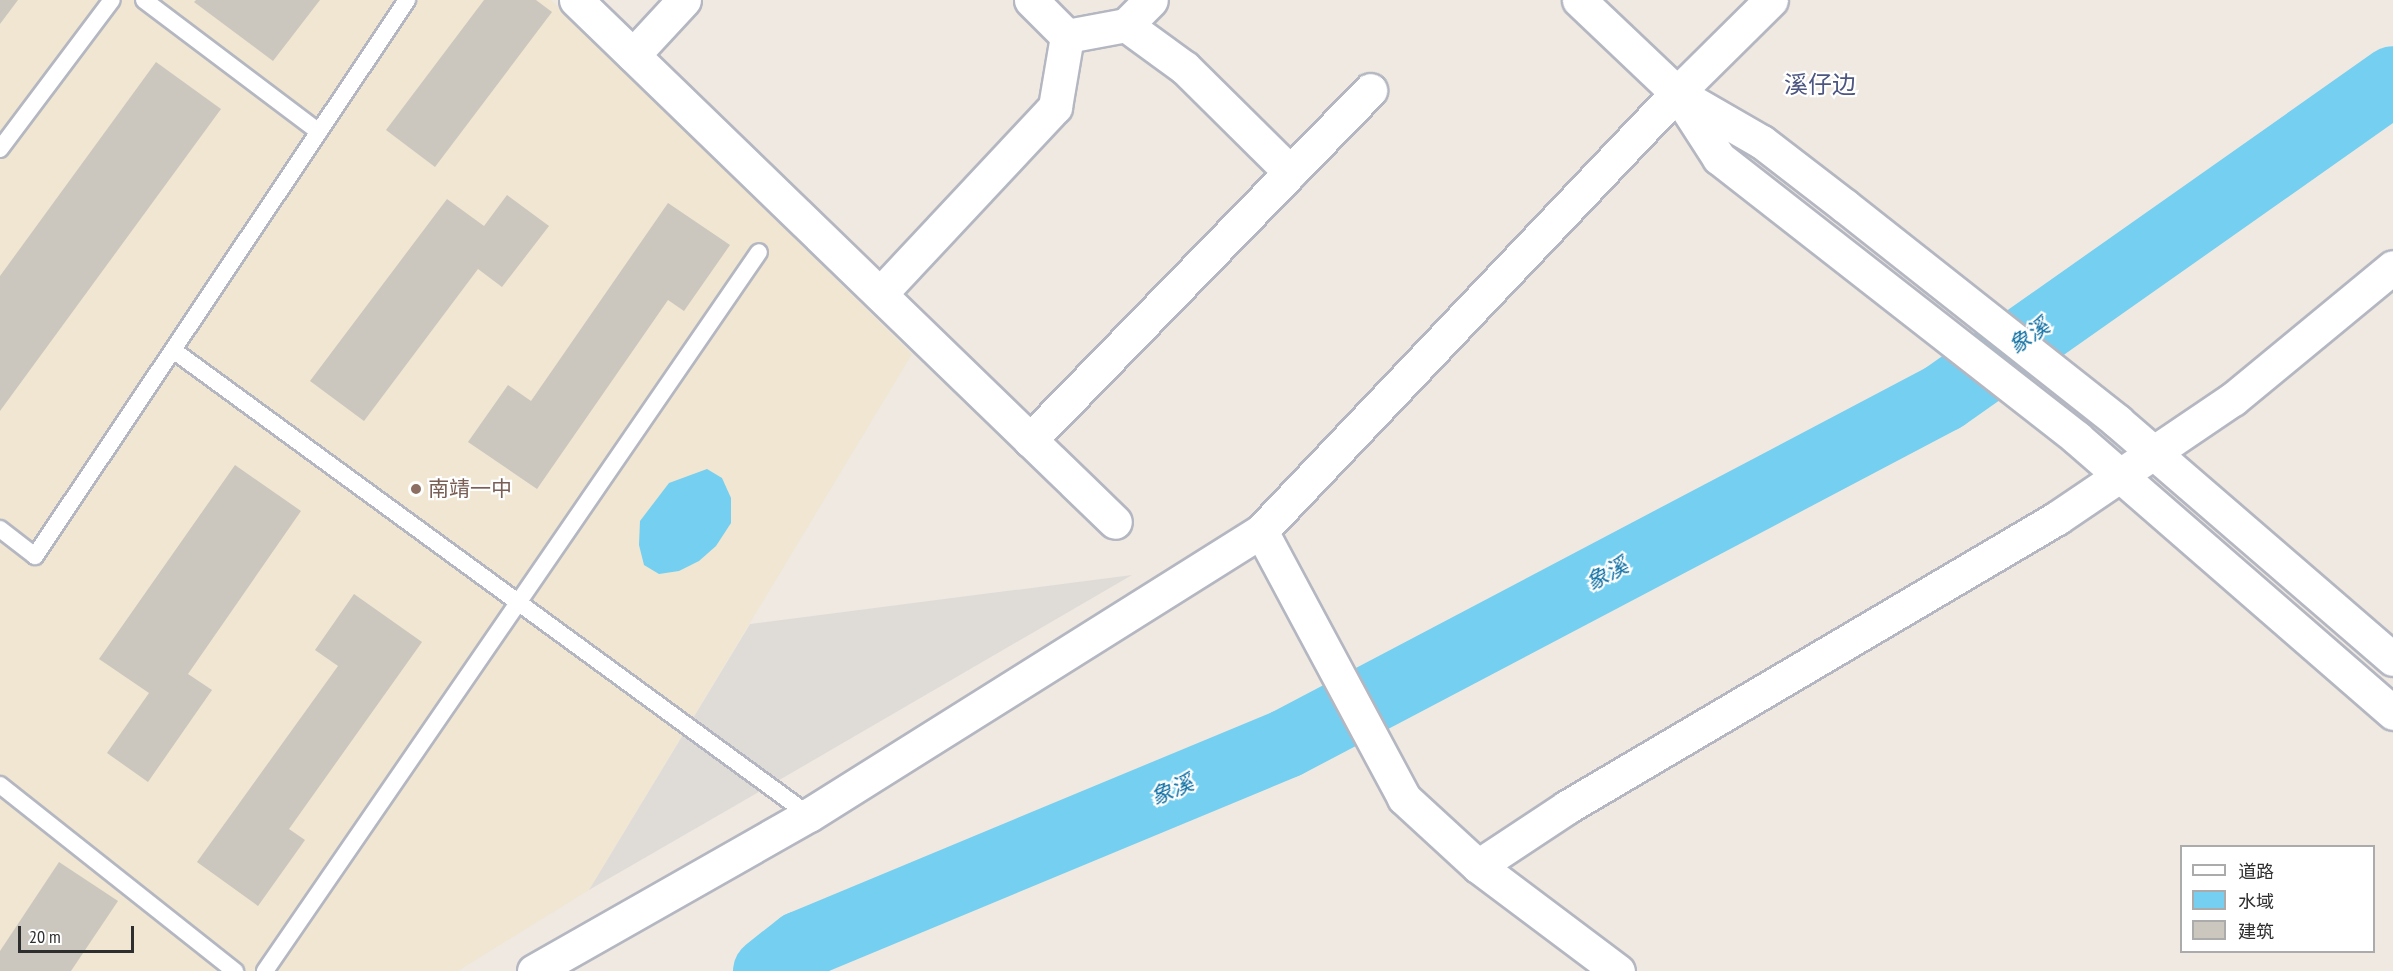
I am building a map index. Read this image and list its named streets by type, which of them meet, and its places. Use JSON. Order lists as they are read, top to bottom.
{
  "districts": ["溪仔边"],
  "water": ["象溪"],
  "places": ["南靖一中"],
  "legend": ["道路", "水域", "建筑"],
  "scale_bar": "20 m"
}
